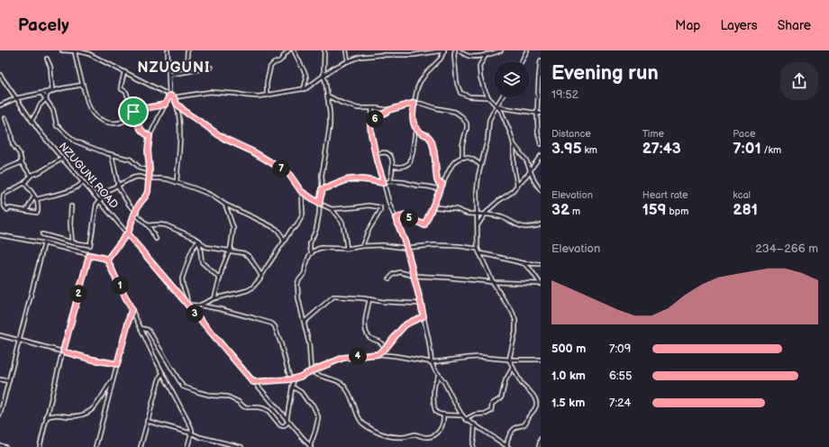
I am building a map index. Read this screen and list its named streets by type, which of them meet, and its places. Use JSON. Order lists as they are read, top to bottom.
{
  "streets": {
    "street": ["NZUGUNI ROAD"]
  },
  "districts": ["NZUGUNI"],
  "page": {
    "header": "Pacely",
    "nav": ["Map", "Layers", "Share"],
    "heading": ["Evening run", "19:52"],
    "pins": [
      "6",
      "7",
      "5",
      "1",
      "2",
      "3",
      "4"
    ],
    "stats": [
      ["Distance", "3.95 km"],
      ["Time", "27:43"],
      ["Pace", "7:01 /km"],
      ["Elevation", "32 m"],
      ["Heart rate", "159 bpm"],
      ["kcal", "281"]
    ],
    "chart": ["Elevation", "234–266 m"],
    "list": [
      {
        "name": "500 m",
        "note": "7:09"
      },
      {
        "name": "1.0 km",
        "note": "6:55"
      },
      {
        "name": "1.5 km",
        "note": "7:24"
      }
    ]
  }
}
